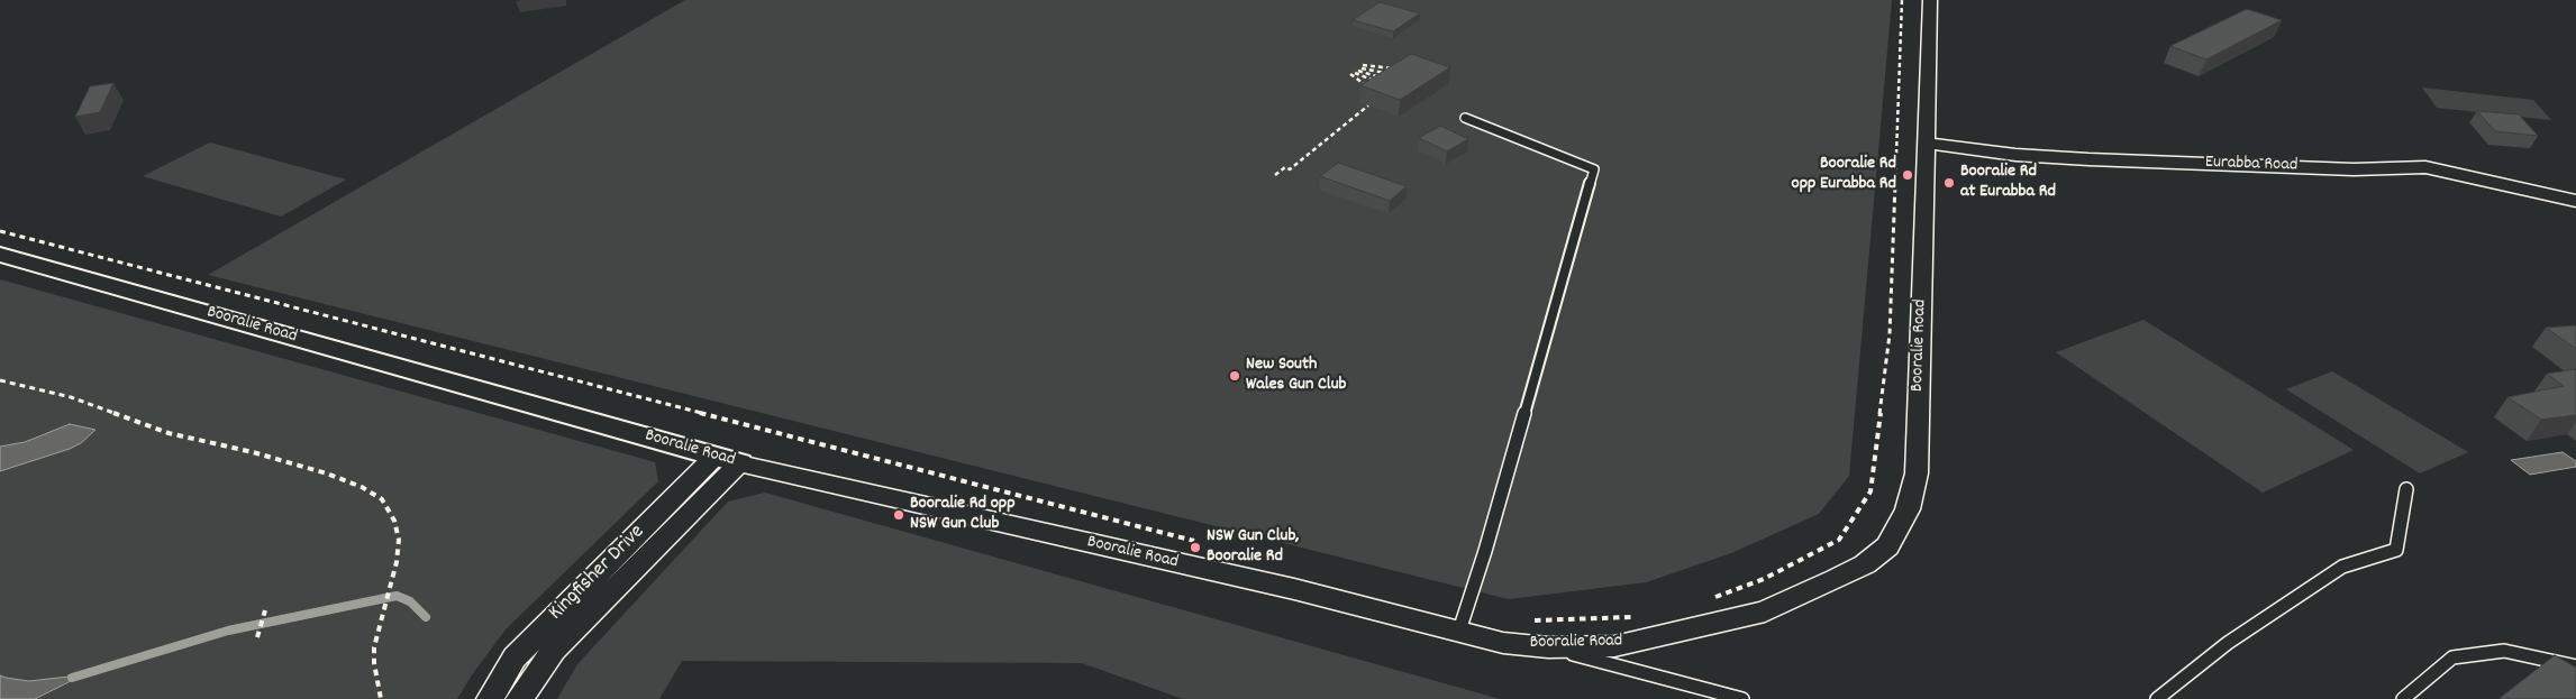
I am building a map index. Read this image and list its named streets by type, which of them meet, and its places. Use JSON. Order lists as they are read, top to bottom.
{
  "streets": {
    "street": ["Eurabba Road", "Booralie Road", "Kingfisher Drive"]
  },
  "crossings": [
    ["Eurabba Road", "Booralie Road"],
    ["Booralie Road", "Kingfisher Drive"]
  ],
  "places": [
    "Booralie Rd opp Eurabba Rd",
    "Booralie Rd at Eurabba Rd",
    "New South Wales Gun Club",
    "Booralie Rd opp NSW Gun Club",
    "NSW Gun Club, Booralie Rd"
  ]
}
